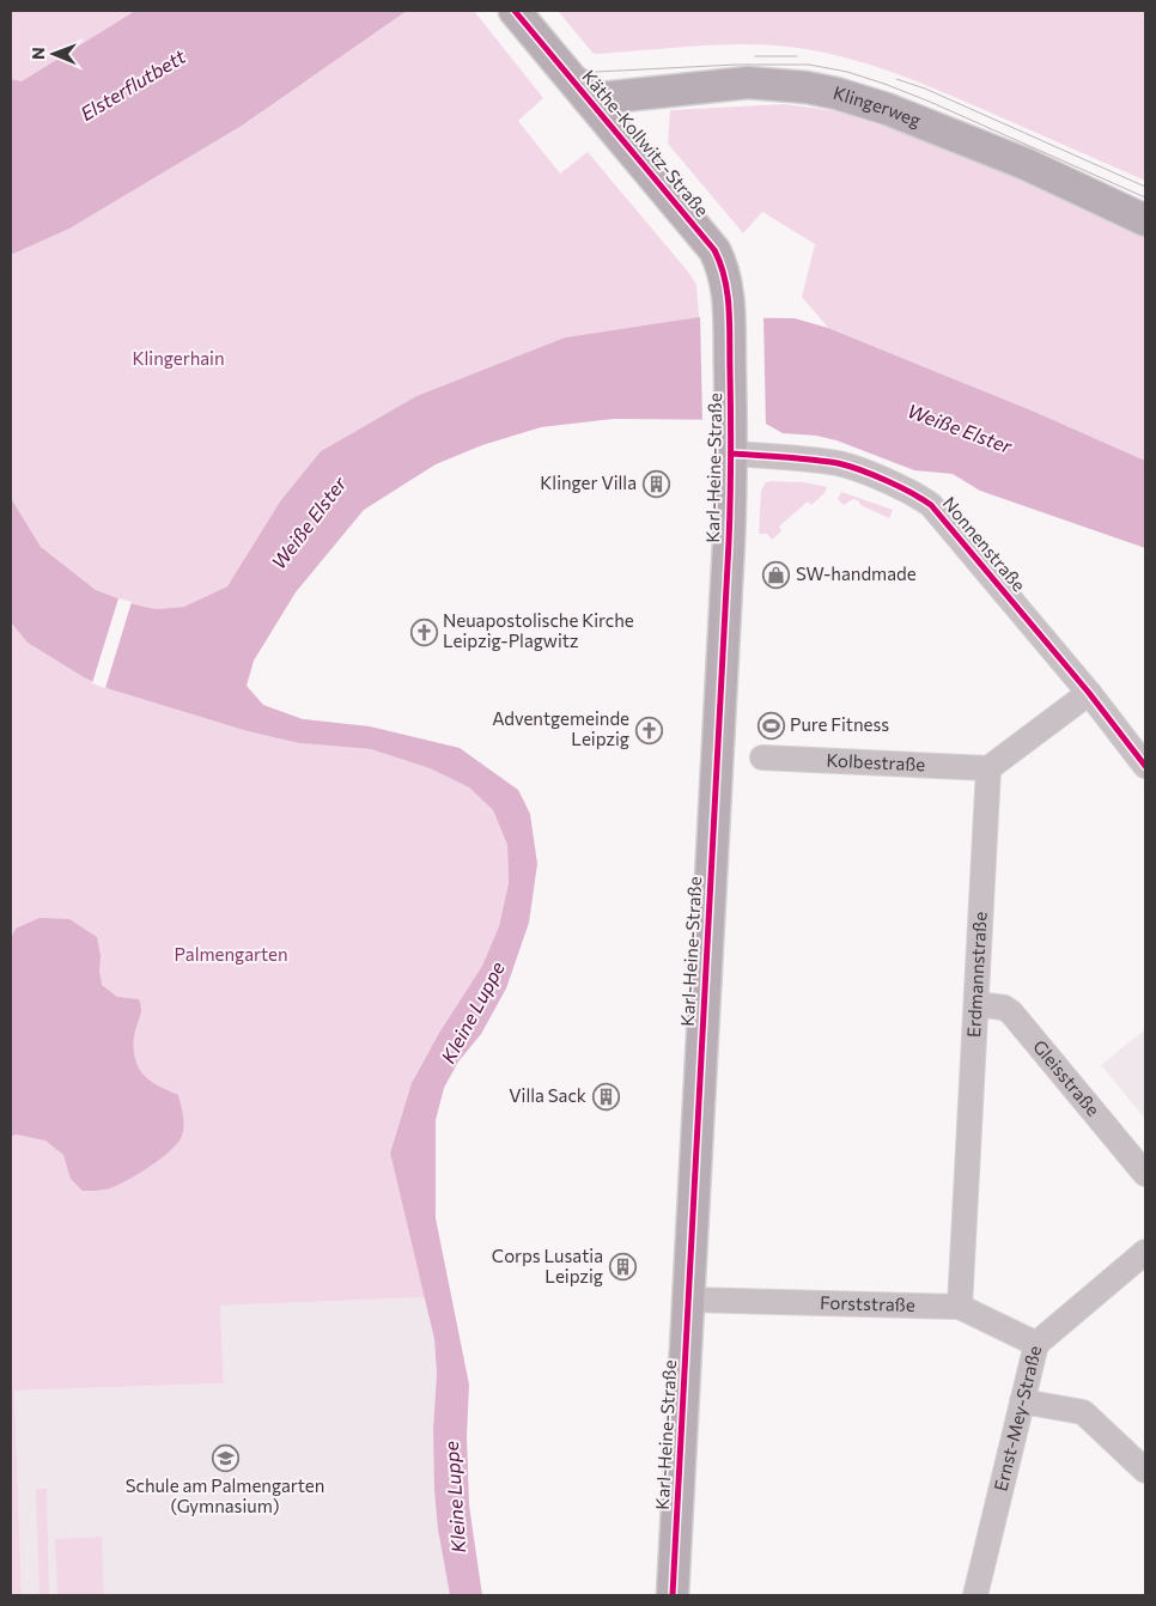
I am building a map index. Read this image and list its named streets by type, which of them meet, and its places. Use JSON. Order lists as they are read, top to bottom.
{
  "streets": {
    "main road": ["Klingerweg", "Käthe-Kollwitz-Straße", "Karl-Heine-Straße"],
    "street": [
      "Nonnenstraße",
      "Kolbestraße",
      "Erdmannstraße",
      "Gleisstraße",
      "Forststraße",
      "Ernst-Mey-Straße"
    ]
  },
  "crossings": [
    ["Klingerweg", "Käthe-Kollwitz-Straße"],
    ["Käthe-Kollwitz-Straße", "Karl-Heine-Straße"],
    ["Karl-Heine-Straße", "Nonnenstraße"],
    ["Karl-Heine-Straße", "Forststraße"],
    ["Kolbestraße", "Erdmannstraße"],
    ["Erdmannstraße", "Gleisstraße"],
    ["Erdmannstraße", "Forststraße"],
    ["Forststraße", "Ernst-Mey-Straße"]
  ],
  "water": ["Elsterflutbett", "Weiße Elster", "Kleine Luppe"],
  "parks": ["Klingerhain", "Palmengarten"],
  "places": {
    "building": ["Klinger Villa", "Villa Sack", "Corps Lusatia Leipzig"],
    "shop": ["SW-handmade"],
    "church": ["Neuapostolische Kirche Leipzig-Plagwitz", "Adventgemeinde Leipzig"],
    "sports": ["Pure Fitness"],
    "school or university": ["Schule am Palmengarten (Gymnasium)"]
  },
  "north": "left"
}
